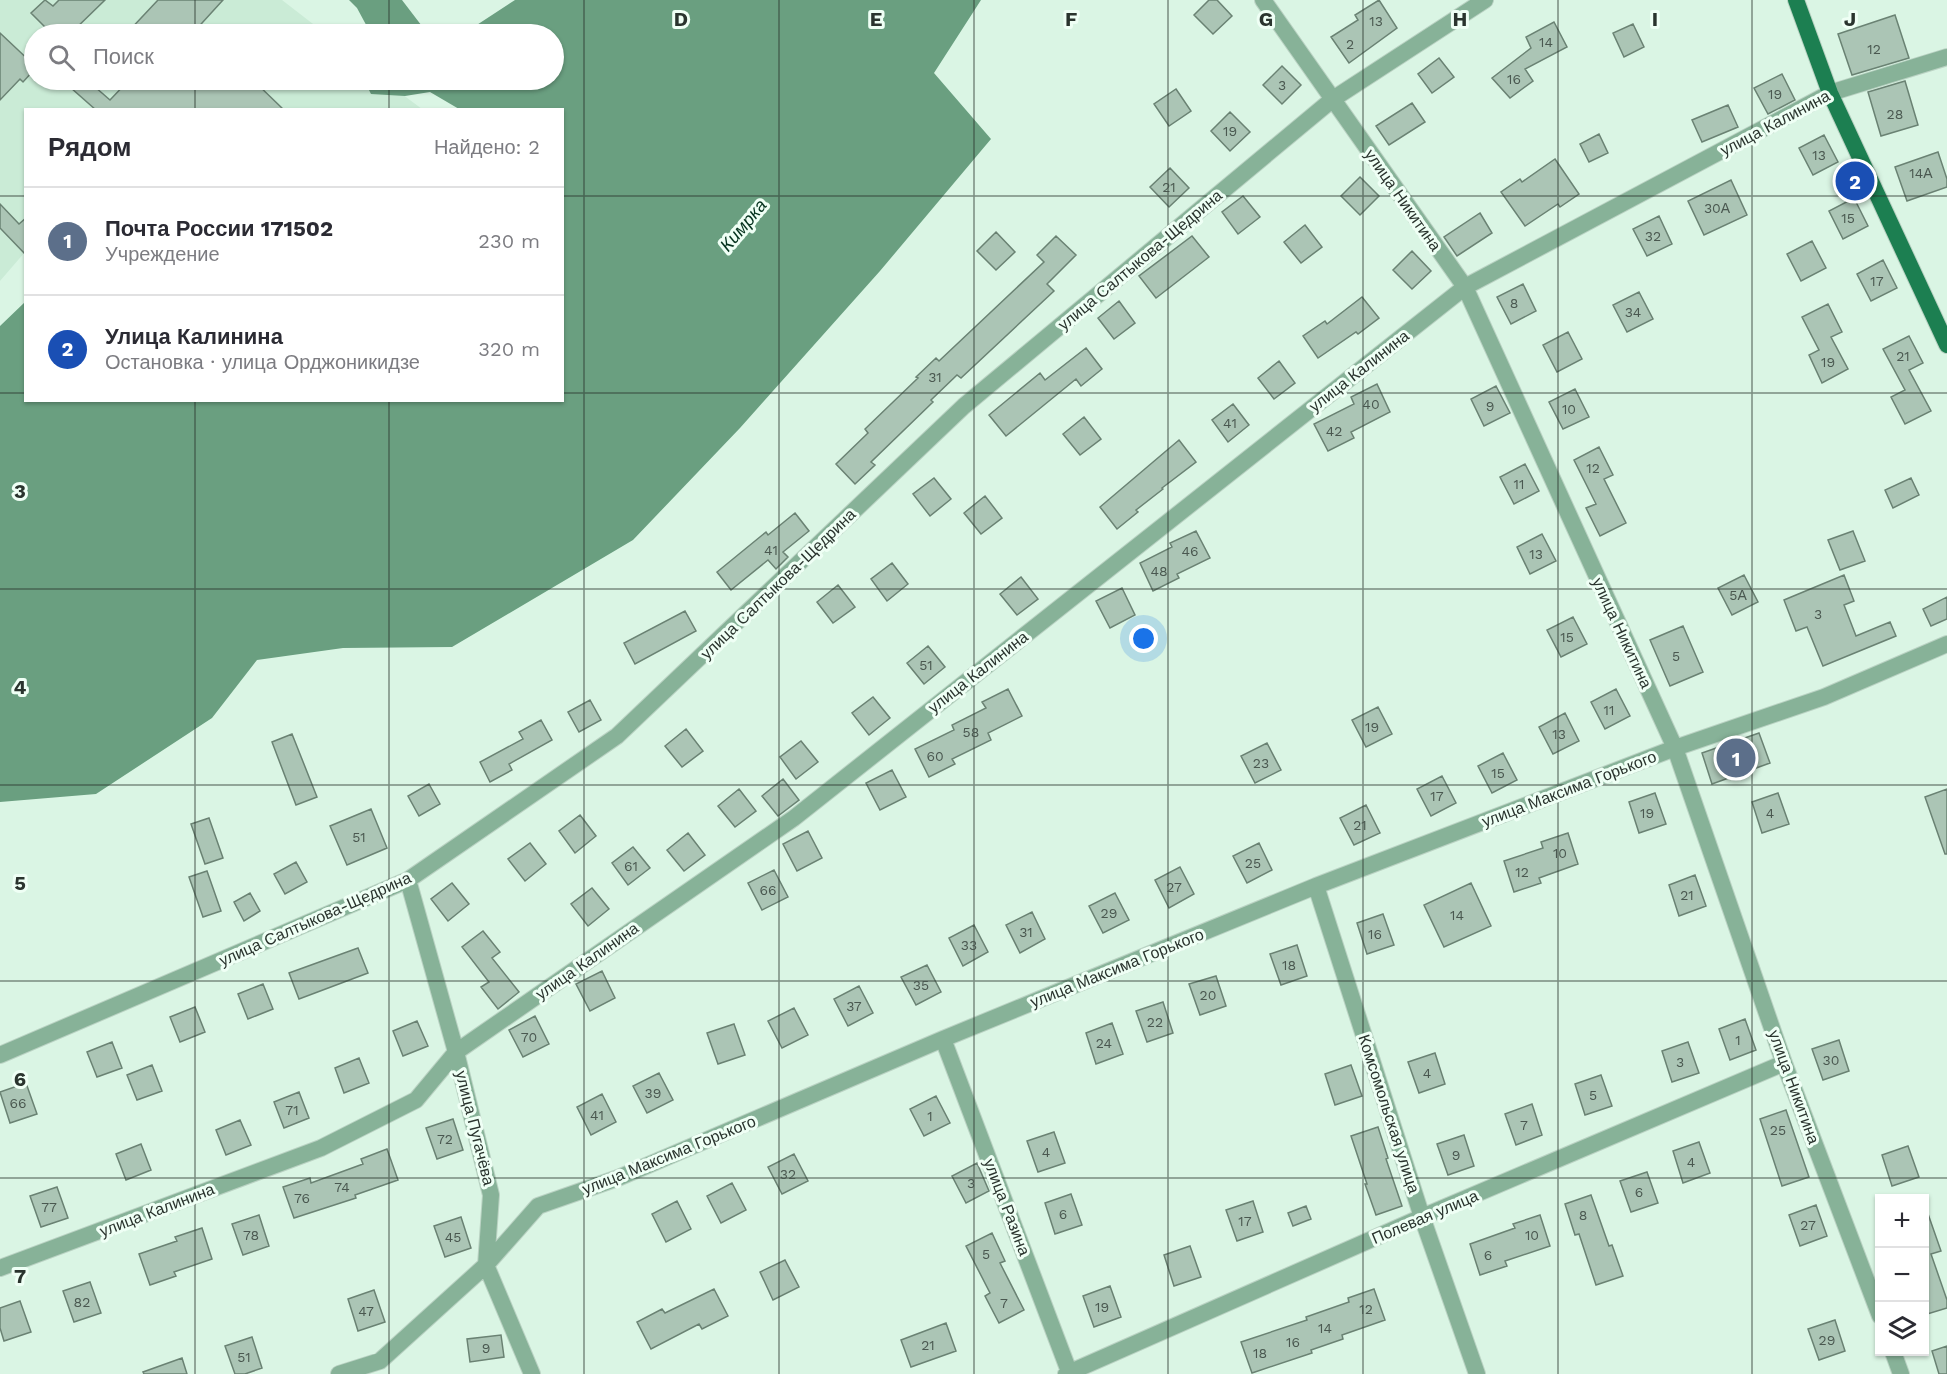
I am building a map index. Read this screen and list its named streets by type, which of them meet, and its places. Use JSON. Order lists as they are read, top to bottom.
{
  "streets": {
    "street": [
      "улица Калинина",
      "улица Никитина",
      "улица Салтыкова-Щедрина",
      "улица Максима Горького",
      "Комсомольская улица",
      "улица Пугачёва",
      "улица Разина",
      "Полевая улица"
    ]
  },
  "crossings": [
    ["улица Калинина", "улица Никитина"],
    ["улица Калинина", "улица Пугачёва"],
    ["улица Никитина", "улица Салтыкова-Щедрина"],
    ["улица Никитина", "улица Максима Горького"],
    ["улица Никитина", "Полевая улица"],
    ["улица Салтыкова-Щедрина", "улица Пугачёва"],
    ["улица Максима Горького", "Комсомольская улица"],
    ["улица Максима Горького", "улица Пугачёва"],
    ["улица Максима Горького", "улица Разина"],
    ["Комсомольская улица", "Полевая улица"],
    ["улица Разина", "Полевая улица"]
  ],
  "water": ["Кимрка"],
  "house_numbers": [
    "13",
    "14",
    "2",
    "12",
    "16",
    "3",
    "19",
    "28",
    "19",
    "13",
    "14А",
    "21",
    "30А",
    "15",
    "32",
    "17",
    "8",
    "34",
    "21",
    "19",
    "31",
    "40",
    "9",
    "10",
    "41",
    "42",
    "12",
    "11",
    "41",
    "46",
    "13",
    "48",
    "5А",
    "3",
    "15",
    "5",
    "51",
    "11",
    "19",
    "58",
    "13",
    "60",
    "23",
    "15",
    "17",
    "19",
    "4",
    "21",
    "51",
    "10",
    "25",
    "61",
    "12",
    "27",
    "66",
    "21",
    "29",
    "14",
    "31",
    "16",
    "33",
    "18",
    "35",
    "20",
    "37",
    "22",
    "70",
    "1",
    "24",
    "30",
    "3",
    "4",
    "39",
    "5",
    "66",
    "71",
    "41",
    "1",
    "7",
    "25",
    "72",
    "4",
    "9",
    "4",
    "32",
    "3",
    "74",
    "6",
    "76",
    "77",
    "6",
    "8",
    "17",
    "27",
    "78",
    "10",
    "45",
    "5",
    "6",
    "82",
    "7",
    "19",
    "12",
    "47",
    "14",
    "29",
    "16",
    "21",
    "9",
    "18",
    "51"
  ],
  "page": {
    "search": "Поиск",
    "heading": ["Рядом", "Найдено: 2"],
    "pins": ["2", "1"],
    "list": [
      {
        "mark": "1",
        "name": "Почта России 171502",
        "note": "Учреждение",
        "value": "230 m"
      },
      {
        "mark": "2",
        "name": "Улица Калинина",
        "note": "Остановка · улица Орджоникидзе",
        "value": "320 m"
      }
    ],
    "map_buttons": ["+", "−"]
  },
  "grid": {
    "columns": [
      "D",
      "E",
      "F",
      "G",
      "H",
      "I",
      "J"
    ],
    "rows": [
      "3",
      "4",
      "5",
      "6",
      "7"
    ]
  }
}
